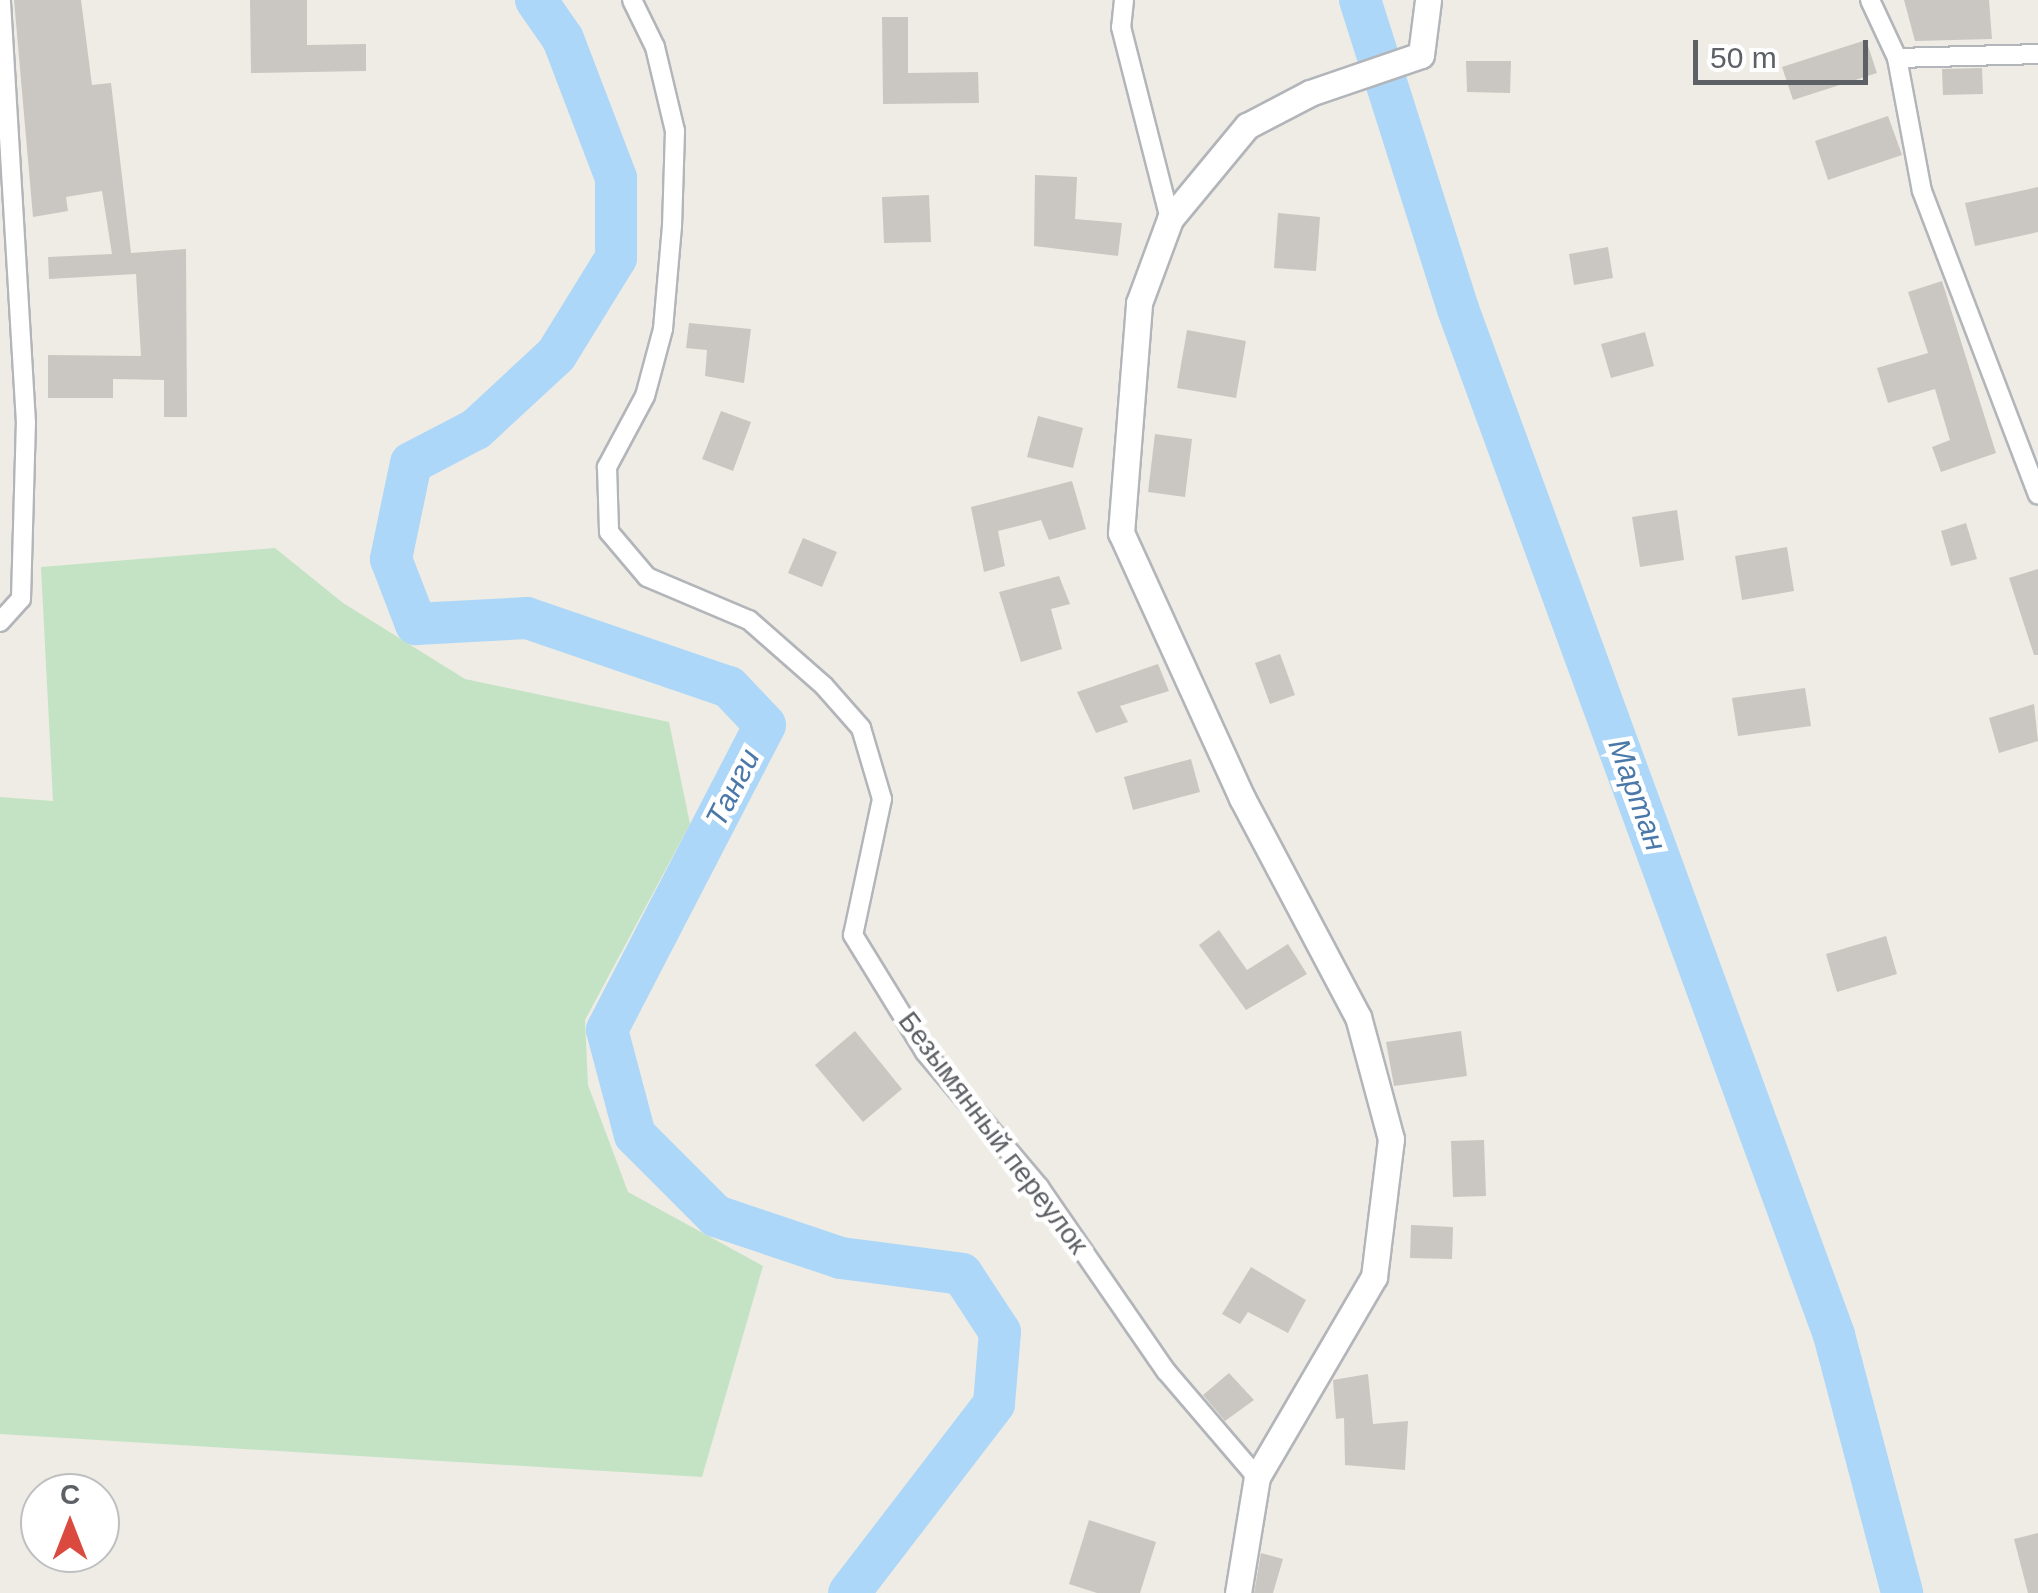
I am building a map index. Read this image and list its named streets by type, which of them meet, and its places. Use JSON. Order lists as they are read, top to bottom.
{
  "streets": {
    "street": ["Безымянный переулок"]
  },
  "water": ["Танги", "Мартан"],
  "scale_bar": "50 m",
  "north": "top"
}
